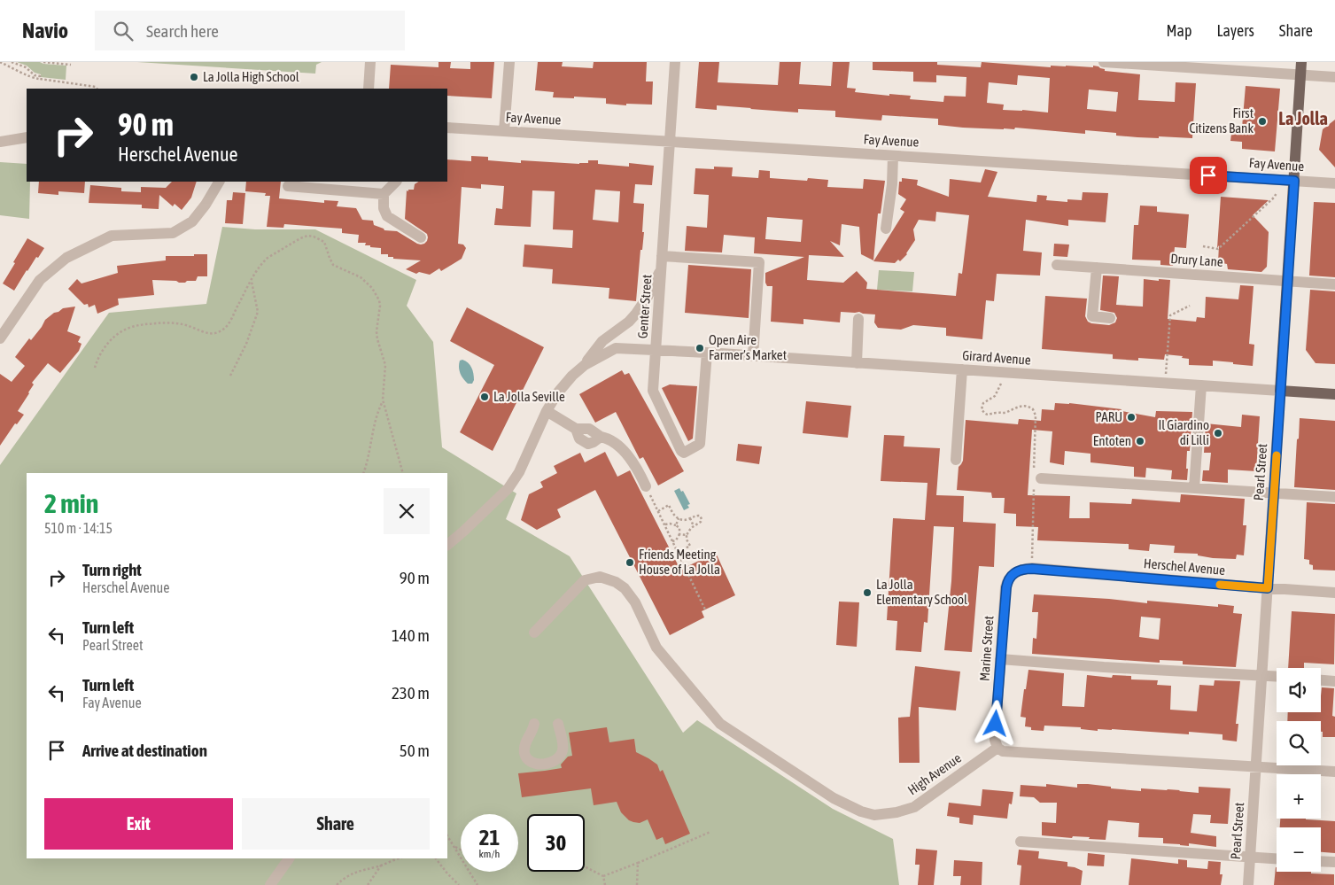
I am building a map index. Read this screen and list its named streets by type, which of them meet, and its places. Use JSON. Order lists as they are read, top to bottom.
{
  "streets": {
    "main road": ["Girard Avenue", "Pearl Street"],
    "street": [
      "Fay Avenue",
      "Drury Lane",
      "Genter Street",
      "Herschel Avenue",
      "Marine Street",
      "High Avenue"
    ]
  },
  "crossings": [
    ["Fay Avenue", "Genter Street"],
    ["Fay Avenue", "Pearl Street"],
    ["Drury Lane", "Pearl Street"],
    ["Genter Street", "Girard Avenue"],
    ["Girard Avenue", "Pearl Street"],
    ["Pearl Street", "Herschel Avenue"],
    ["Herschel Avenue", "Marine Street"],
    ["Marine Street", "High Avenue"]
  ],
  "districts": ["La Jolla"],
  "places": [
    "La Jolla High School",
    "First Citizens Bank",
    "Open Aire Farmer’s Market",
    "La Jolla Seville",
    "PARU",
    "Il Giardino di Lilli",
    "Entoten",
    "Friends Meeting House of La Jolla",
    "La Jolla Elementary School"
  ],
  "page": {
    "header": "Navio",
    "search": "Search here",
    "nav": ["Map", "Layers", "Share"],
    "turn": ["90 m", "Herschel Avenue"],
    "heading": ["2 min", "510 m · 14:15"],
    "list": [
      {
        "name": "Turn right",
        "note": "Herschel Avenue",
        "value": "90 m"
      },
      {
        "name": "Turn left",
        "note": "Pearl Street",
        "value": "140 m"
      },
      {
        "name": "Turn left",
        "note": "Fay Avenue",
        "value": "230 m"
      },
      {
        "name": "Arrive at destination",
        "value": "50 m"
      }
    ],
    "map_buttons": ["+", "−"],
    "buttons": ["Exit", "Share"],
    "speed": "21 km/h",
    "limit": "30"
  }
}
